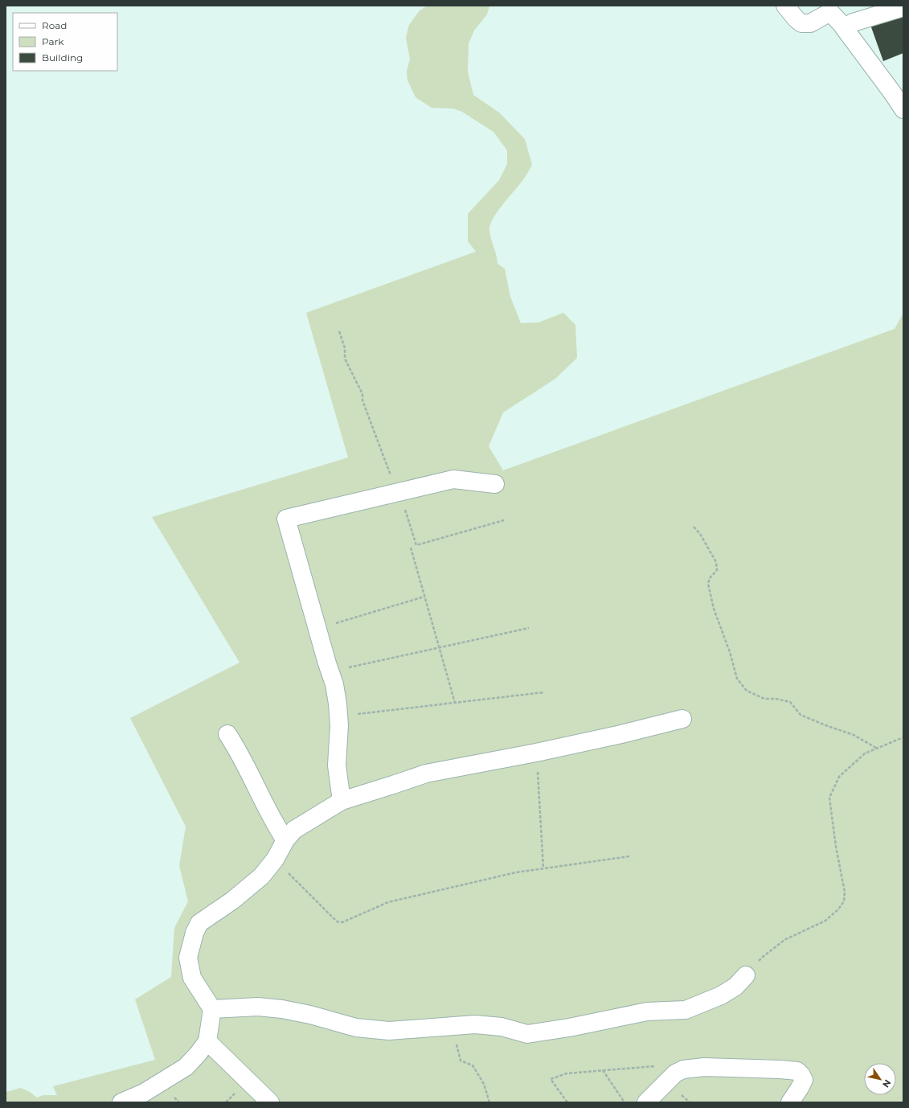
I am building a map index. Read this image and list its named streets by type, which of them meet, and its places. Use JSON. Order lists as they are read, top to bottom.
{
  "legend": ["Road", "Park", "Building"],
  "north": "bottom right"
}
